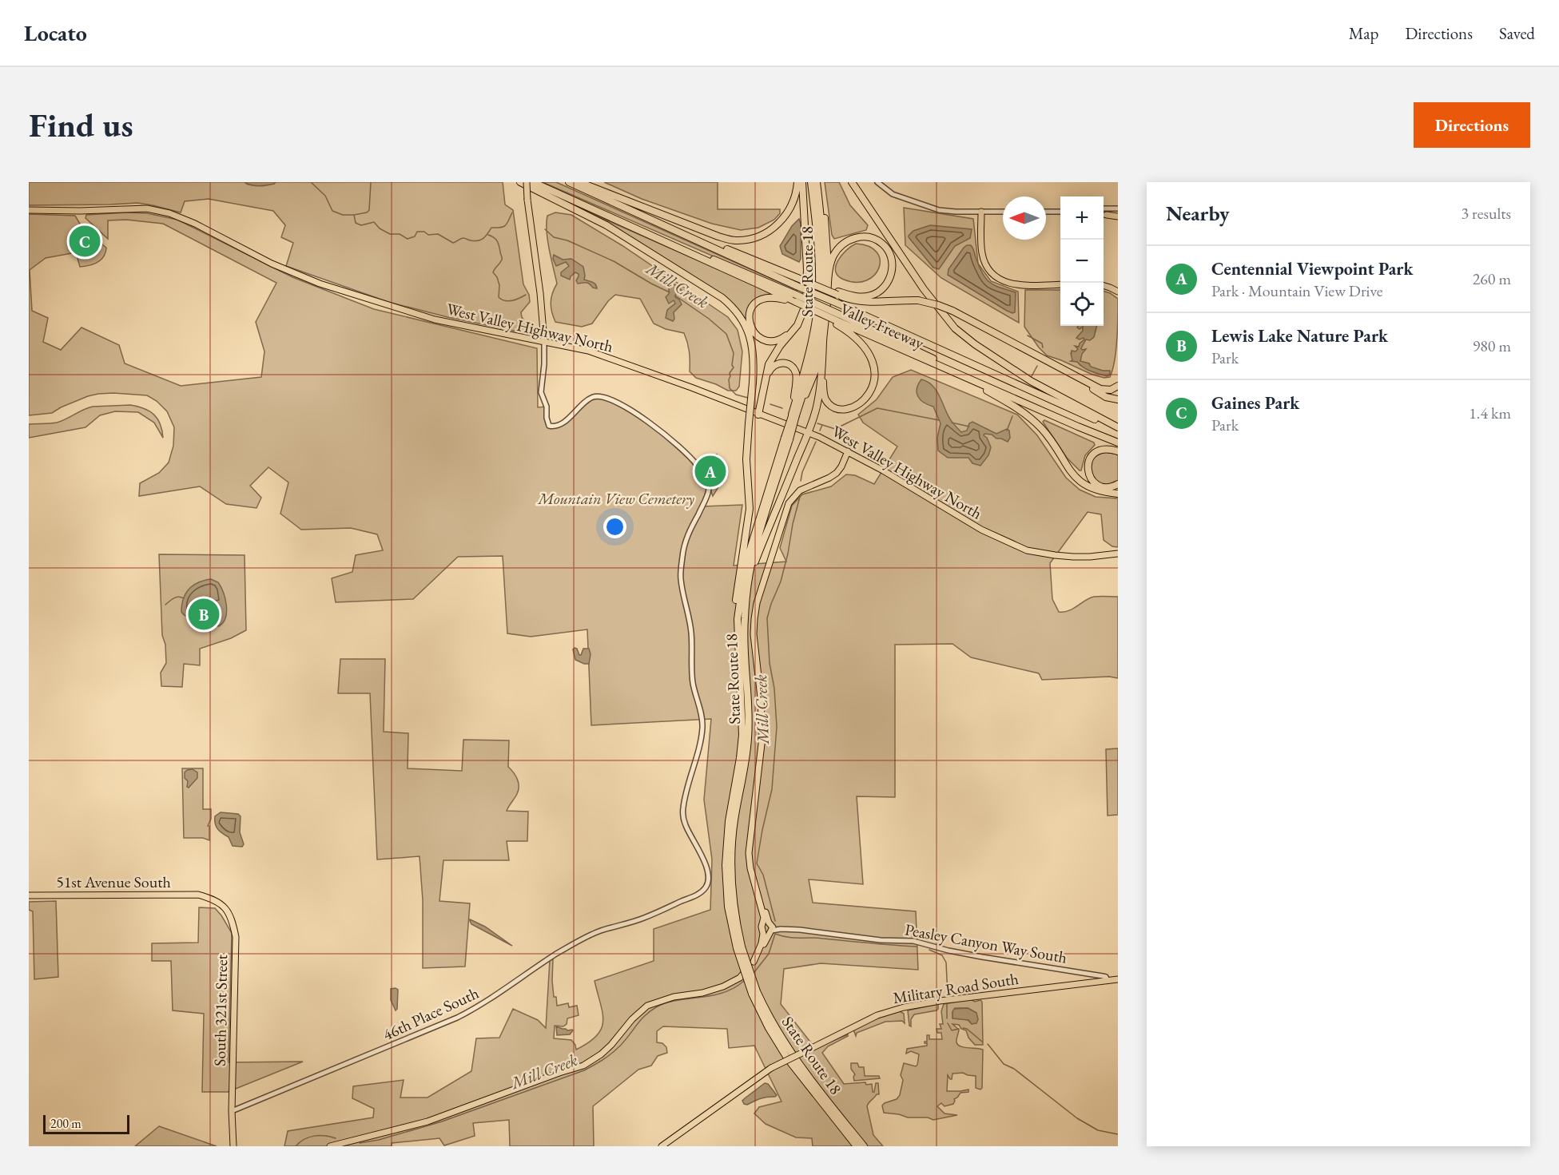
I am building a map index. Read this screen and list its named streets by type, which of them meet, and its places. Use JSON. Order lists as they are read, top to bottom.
{
  "streets": {
    "highway": ["State Route 18", "Valley Freeway"],
    "main road": [
      "West Valley Highway North",
      "51st Avenue South",
      "Military Road South",
      "South 321st Street"
    ],
    "street": ["Peasley Canyon Way South", "46th Place South"]
  },
  "crossings": [
    ["West Valley Highway North", "46th Place South"],
    ["51st Avenue South", "South 321st Street"],
    ["Peasley Canyon Way South", "Military Road South"],
    ["South 321st Street", "46th Place South"]
  ],
  "water": ["Mill Creek"],
  "parks": ["Mountain View Cemetery"],
  "scale_bar": "200 m",
  "north": "left",
  "page": {
    "header": "Locato",
    "nav": ["Map", "Directions", "Saved"],
    "buttons": "Directions",
    "title": "Find us",
    "heading": ["Nearby", "3 results"],
    "map_buttons": ["+", "−"],
    "pins": ["C", "A", "B"],
    "list": [
      {
        "mark": "A",
        "name": "Centennial Viewpoint Park",
        "note": "Park · Mountain View Drive",
        "value": "260 m"
      },
      {
        "mark": "B",
        "name": "Lewis Lake Nature Park",
        "note": "Park",
        "value": "980 m"
      },
      {
        "mark": "C",
        "name": "Gaines Park",
        "note": "Park",
        "value": "1.4 km"
      }
    ],
    "scale": "200 m"
  }
}
